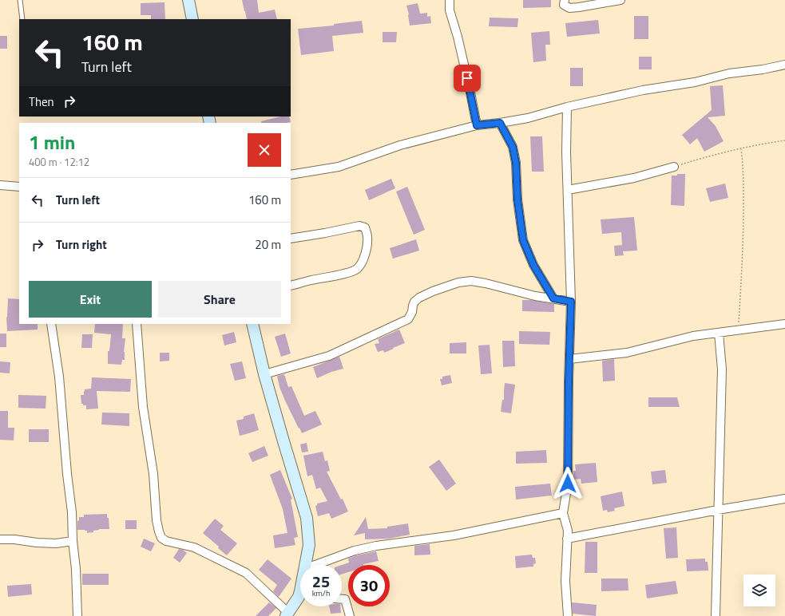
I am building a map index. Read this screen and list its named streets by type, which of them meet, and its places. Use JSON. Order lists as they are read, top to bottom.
{
  "page": {
    "turn": ["160 m", "Turn left"],
    "then": "Then",
    "heading": ["1 min", "400 m · 12:12"],
    "list": [
      {
        "name": "Turn left",
        "value": "160 m"
      },
      {
        "name": "Turn right",
        "value": "20 m"
      }
    ],
    "buttons": ["Exit", "Share"],
    "speed": "25 km/h",
    "limit": "30"
  }
}
